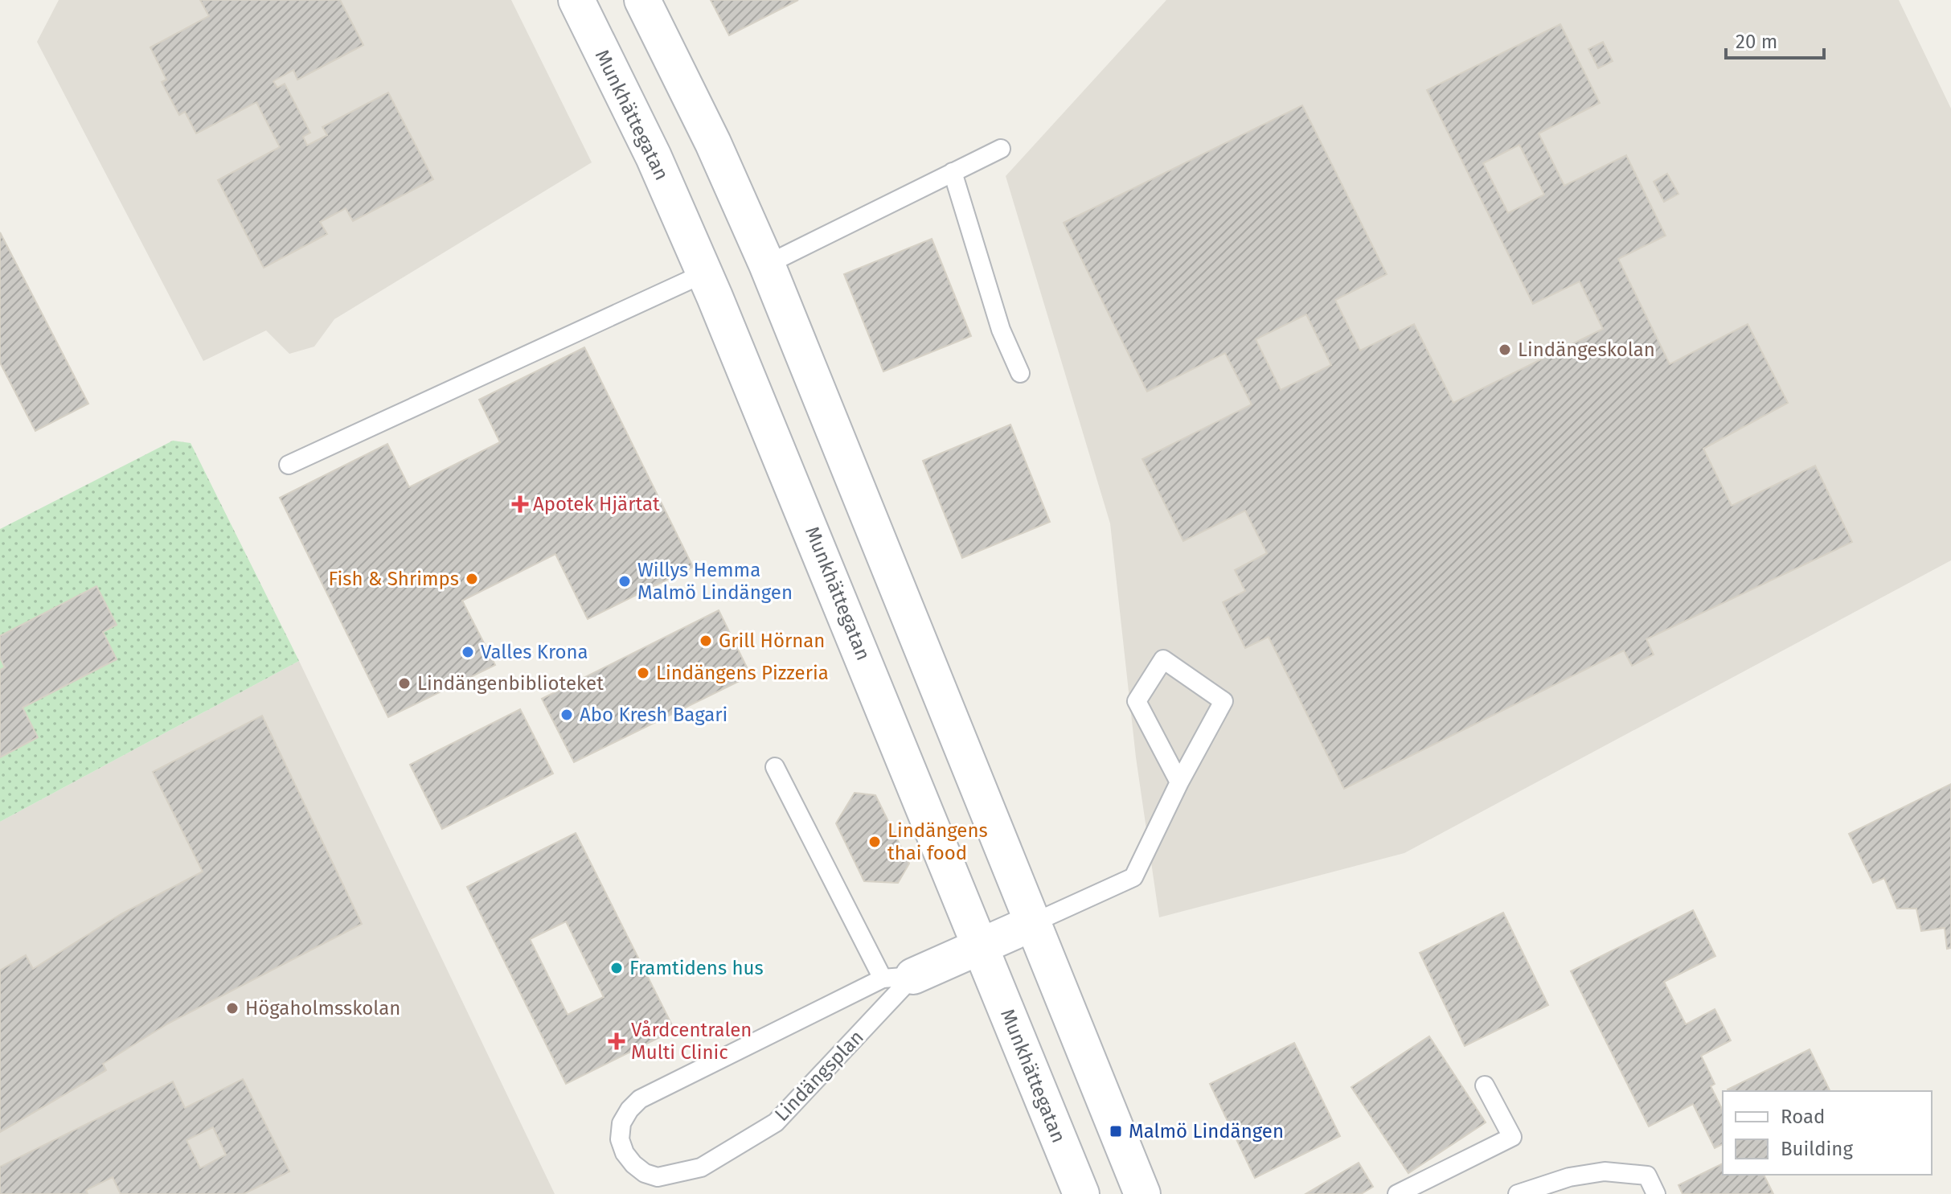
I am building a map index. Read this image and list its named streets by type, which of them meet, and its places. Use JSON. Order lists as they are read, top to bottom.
{
  "streets": {
    "street": ["Munkhättegatan", "Lindängsplan"]
  },
  "crossings": [
    ["Munkhättegatan", "Lindängsplan"]
  ],
  "places": {
    "other": [
      "Lindängeskolan",
      "Fish & Shrimps",
      "Willys Hemma Malmö Lindängen",
      "Grill Hörnan",
      "Valles Krona",
      "Lindängens Pizzeria",
      "Lindängenbiblioteket",
      "Abo Kresh Bagari",
      "Lindängens thai food",
      "Framtidens hus",
      "Högaholmsskolan"
    ],
    "health": ["Apotek Hjärtat", "Vårdcentralen Multi Clinic"],
    "transit": ["Malmö Lindängen"]
  },
  "legend": ["Road", "Building"],
  "scale_bar": "20 m"
}
